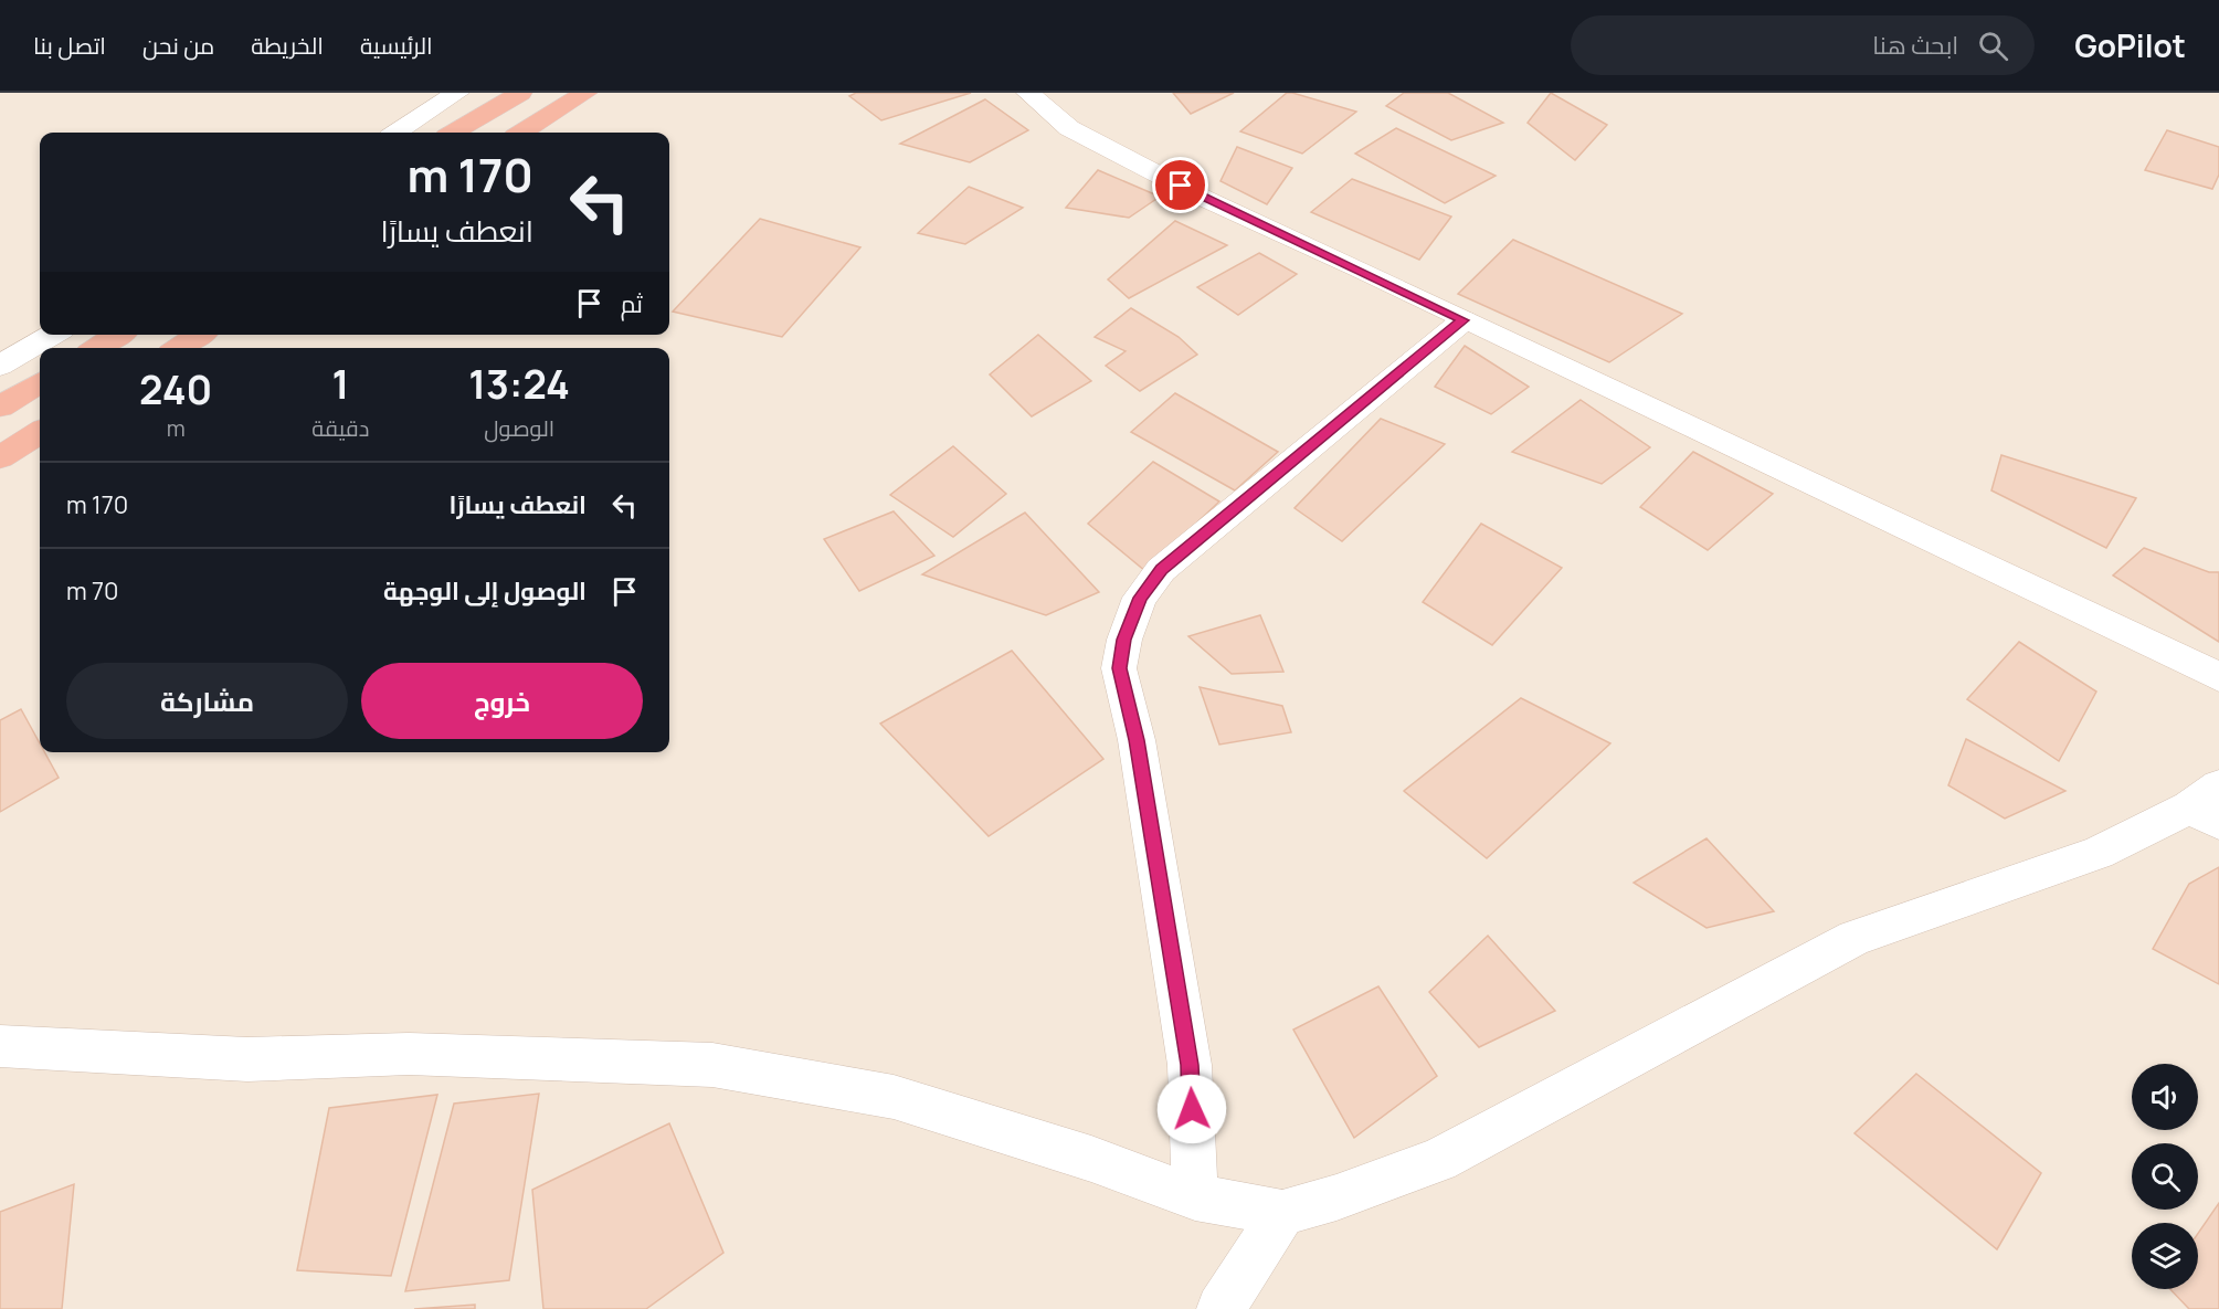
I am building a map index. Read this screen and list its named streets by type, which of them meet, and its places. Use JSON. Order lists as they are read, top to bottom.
{
  "page": {
    "header": "GoPilot",
    "search": "ابحث هنا",
    "nav": [
      "الرئيسية",
      "الخريطة",
      "من نحن",
      "اتصل بنا"
    ],
    "turn": ["170 m", "انعطف يسارًا"],
    "then": "ثم",
    "eta": [
      "13:24",
      "الوصول",
      "1",
      "دقيقة",
      "240",
      "m"
    ],
    "list": [
      {
        "name": "انعطف يسارًا",
        "value": "170 m"
      },
      {
        "name": "الوصول إلى الوجهة",
        "value": "70 m"
      }
    ],
    "buttons": ["خروج", "مشاركة"]
  }
}
